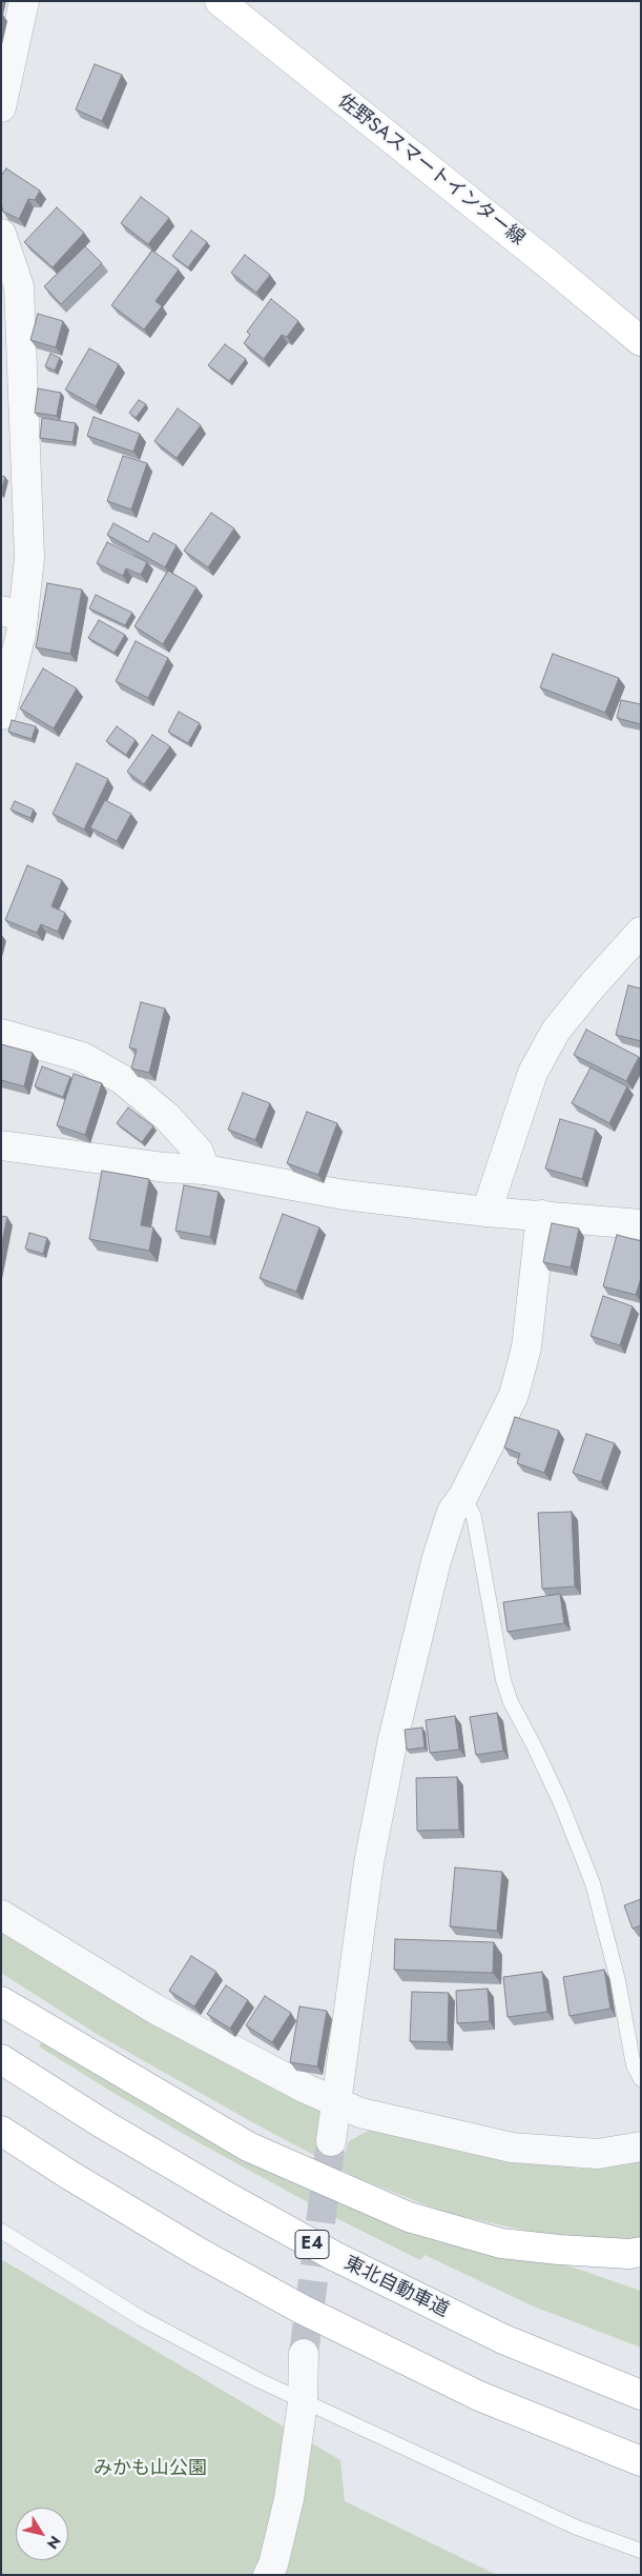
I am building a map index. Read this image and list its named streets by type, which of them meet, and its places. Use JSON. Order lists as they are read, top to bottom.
{
  "streets": {
    "main road": ["佐野SAスマートインター線", "E4", "東北自動車道"]
  },
  "parks": ["みかも山公園"],
  "north": "bottom right"
}
